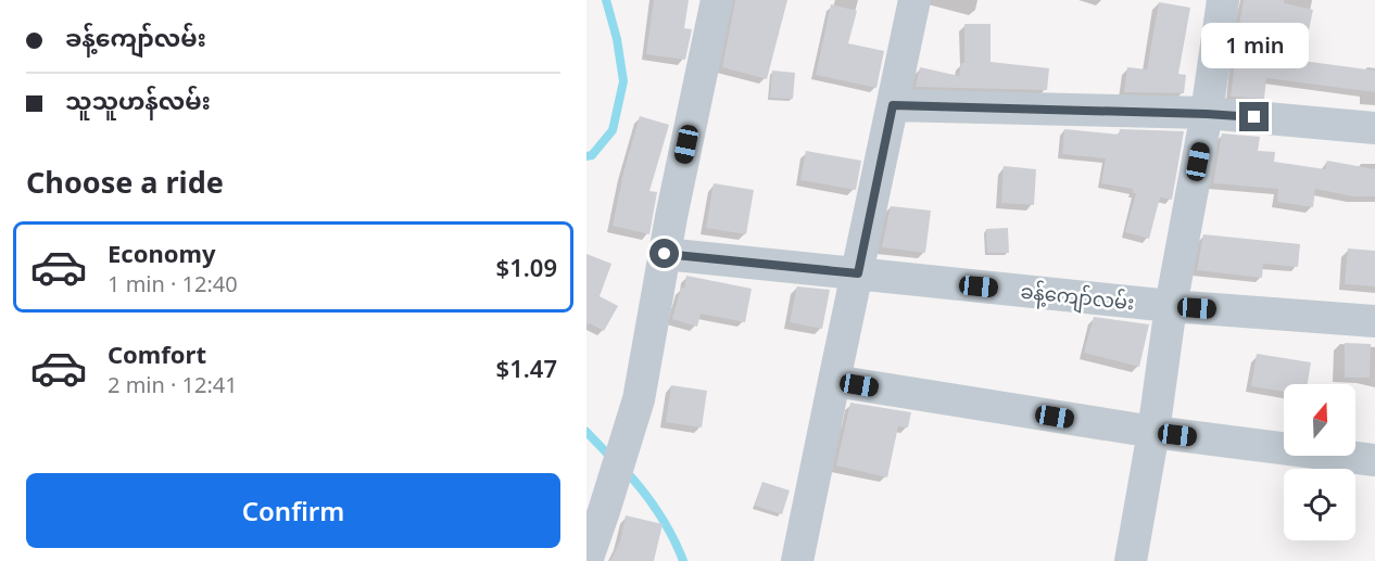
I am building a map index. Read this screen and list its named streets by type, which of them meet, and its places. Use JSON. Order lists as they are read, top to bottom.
{
  "streets": {
    "street": ["ခန့်ကျော်လမ်း"]
  },
  "north": "top",
  "page": {
    "banner": ["ခန့်ကျော်လမ်း", "သူသူဟန်လမ်း"],
    "bubble": "1 min",
    "heading": "Choose a ride",
    "list": [
      {
        "name": "Economy",
        "note": "1 min · 12:40",
        "value": "$1.09"
      },
      {
        "name": "Comfort",
        "note": "2 min · 12:41",
        "value": "$1.47"
      }
    ],
    "buttons": "Confirm"
  }
}
